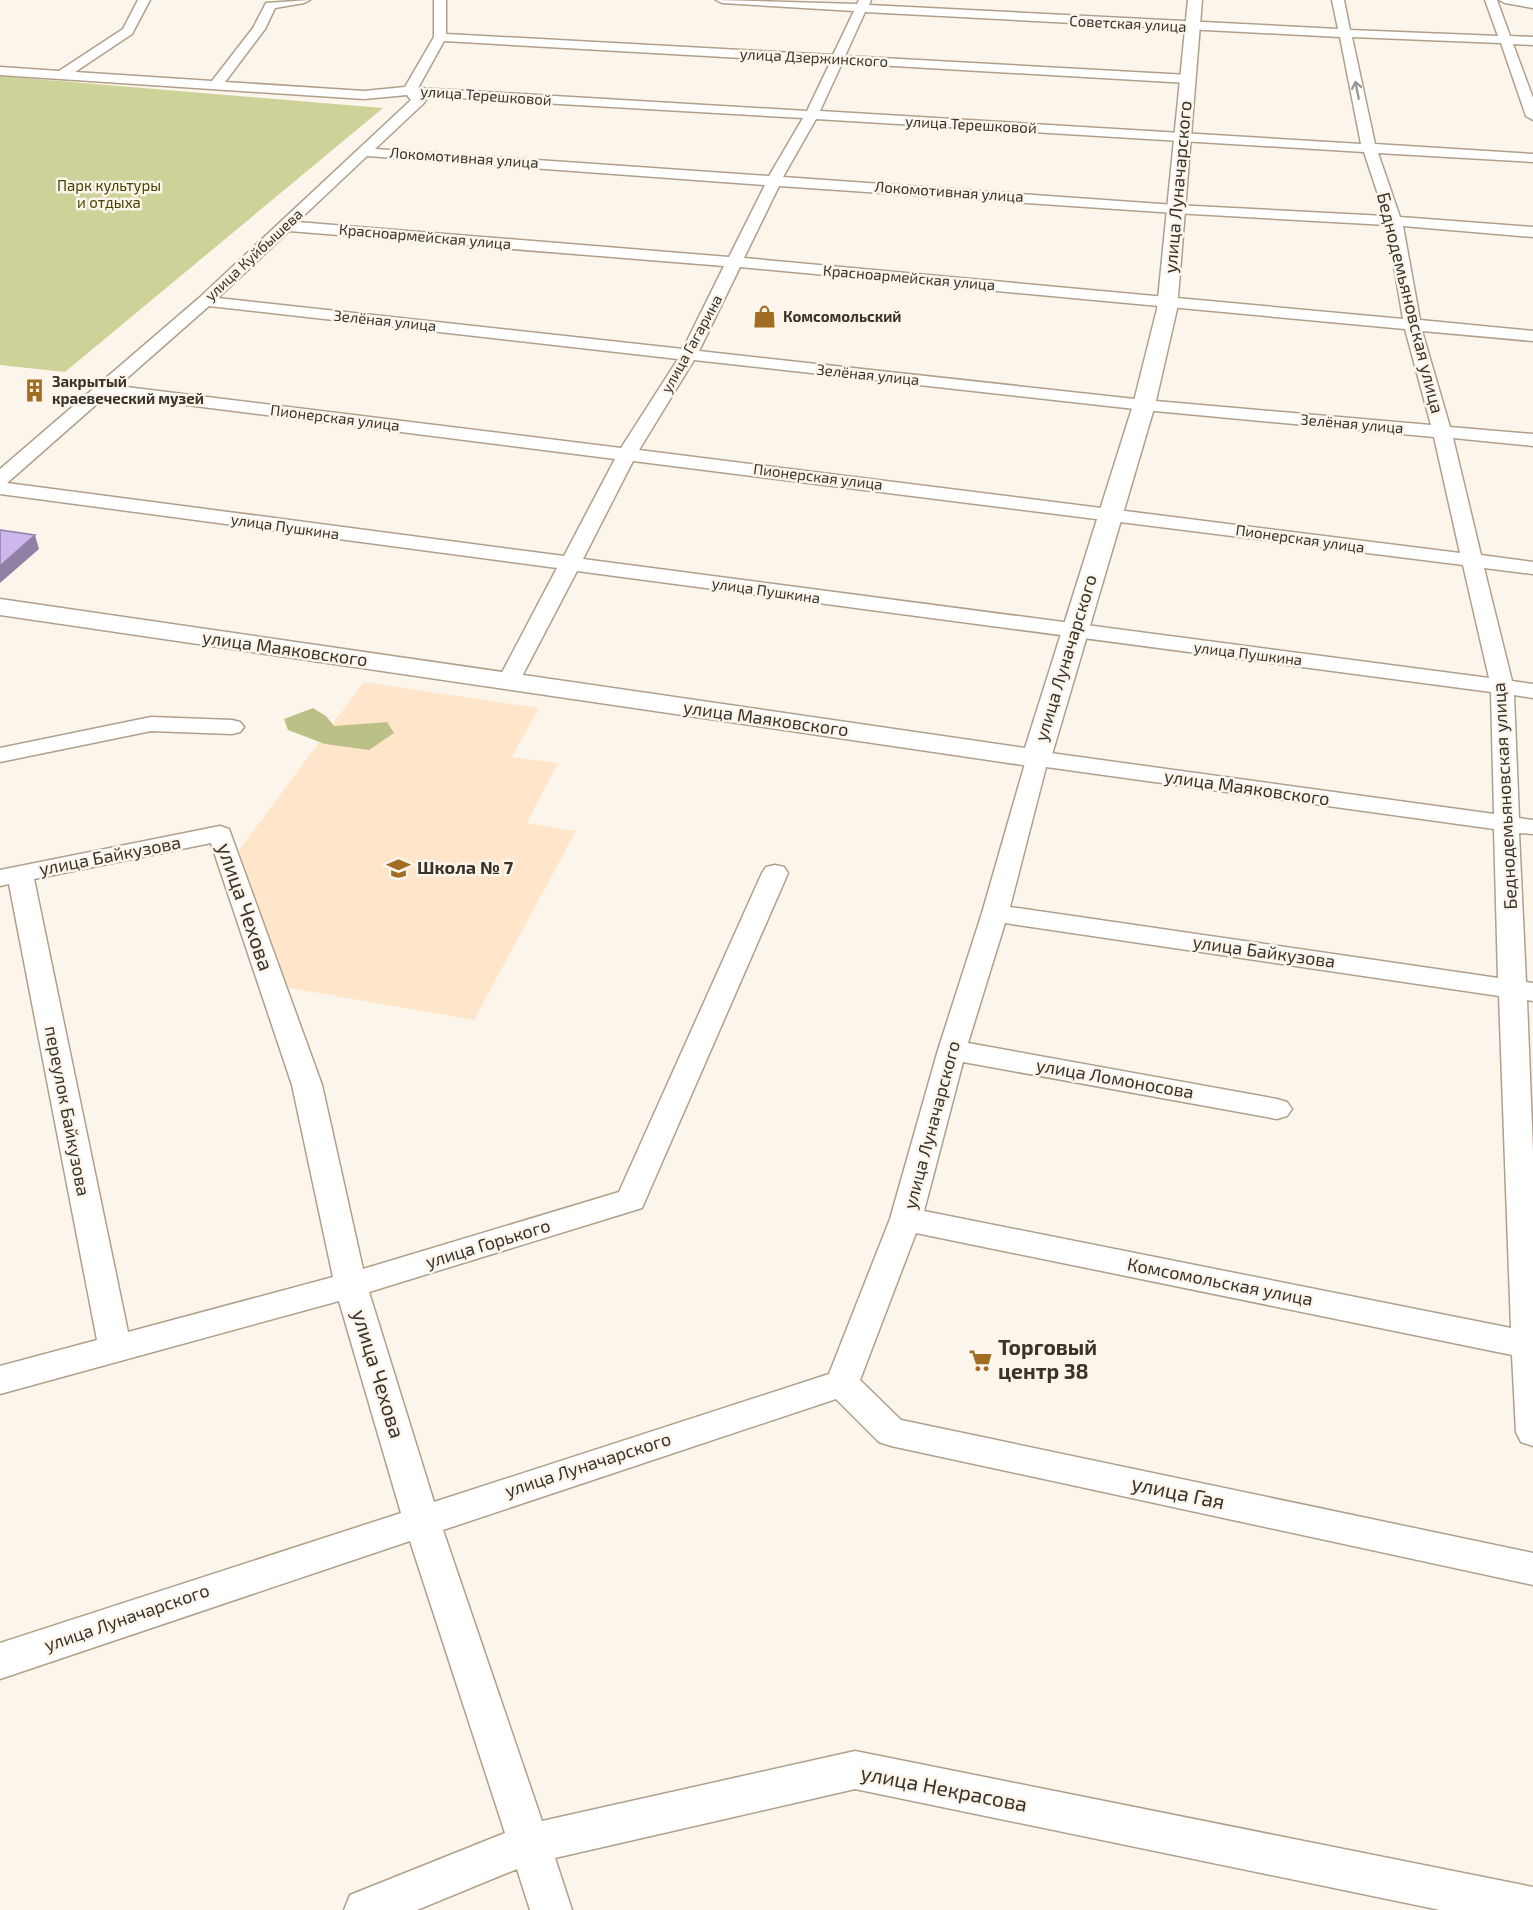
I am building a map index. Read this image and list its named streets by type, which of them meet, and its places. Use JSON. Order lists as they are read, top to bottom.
{
  "streets": {
    "main road": ["улица Луначарского", "улица Маяковского"],
    "street": [
      "Советская улица",
      "улица Дзержинского",
      "улица Терешковой",
      "Локомотивная улица",
      "Красноармейская улица",
      "улица Куйбышева",
      "Беднодемьяновская улица",
      "Зелёная улица",
      "улица Гагарина",
      "Пионерская улица",
      "улица Пушкина",
      "улица Байкузова",
      "улица Чехова",
      "улица Ломоносова",
      "переулок Байкузова",
      "улица Горького",
      "Комсомольская улица",
      "улица Гая",
      "улица Некрасова"
    ]
  },
  "crossings": [
    ["Советская улица", "улица Луначарского"],
    ["Советская улица", "Беднодемьяновская улица"],
    ["Советская улица", "улица Гагарина"],
    ["улица Дзержинского", "улица Луначарского"],
    ["улица Дзержинского", "улица Куйбышева"],
    ["улица Дзержинского", "улица Гагарина"],
    ["улица Терешковой", "улица Луначарского"],
    ["улица Терешковой", "улица Куйбышева"],
    ["улица Терешковой", "Беднодемьяновская улица"],
    ["улица Терешковой", "улица Гагарина"],
    ["Локомотивная улица", "улица Луначарского"],
    ["Локомотивная улица", "улица Куйбышева"],
    ["Локомотивная улица", "Беднодемьяновская улица"],
    ["Локомотивная улица", "улица Гагарина"],
    ["улица Луначарского", "Красноармейская улица"],
    ["улица Луначарского", "Зелёная улица"],
    ["улица Луначарского", "Пионерская улица"],
    ["улица Луначарского", "улица Пушкина"],
    ["улица Луначарского", "улица Маяковского"],
    ["улица Луначарского", "улица Байкузова"],
    ["улица Луначарского", "улица Чехова"],
    ["улица Луначарского", "улица Ломоносова"],
    ["улица Луначарского", "Комсомольская улица"],
    ["улица Луначарского", "улица Гая"],
    ["Красноармейская улица", "улица Куйбышева"],
    ["Красноармейская улица", "Беднодемьяновская улица"],
    ["Красноармейская улица", "улица Гагарина"],
    ["улица Куйбышева", "Зелёная улица"],
    ["улица Куйбышева", "Пионерская улица"],
    ["Беднодемьяновская улица", "Зелёная улица"],
    ["Беднодемьяновская улица", "Пионерская улица"],
    ["Беднодемьяновская улица", "улица Пушкина"],
    ["Беднодемьяновская улица", "улица Маяковского"],
    ["Беднодемьяновская улица", "улица Байкузова"],
    ["Беднодемьяновская улица", "Комсомольская улица"],
    ["Зелёная улица", "улица Гагарина"],
    ["улица Гагарина", "Пионерская улица"],
    ["улица Гагарина", "улица Пушкина"],
    ["улица Гагарина", "улица Маяковского"],
    ["улица Байкузова", "улица Чехова"],
    ["улица Байкузова", "переулок Байкузова"],
    ["улица Чехова", "улица Горького"],
    ["улица Чехова", "улица Некрасова"],
    ["переулок Байкузова", "улица Горького"]
  ],
  "parks": ["Парк культуры и отдыха"],
  "places": {
    "shop": ["Комсомольский"],
    "building": ["Закрытый краевеческий музей"],
    "school or university": ["Школа № 7"],
    "supermarket": ["Торговый центр 38"]
  }
}
